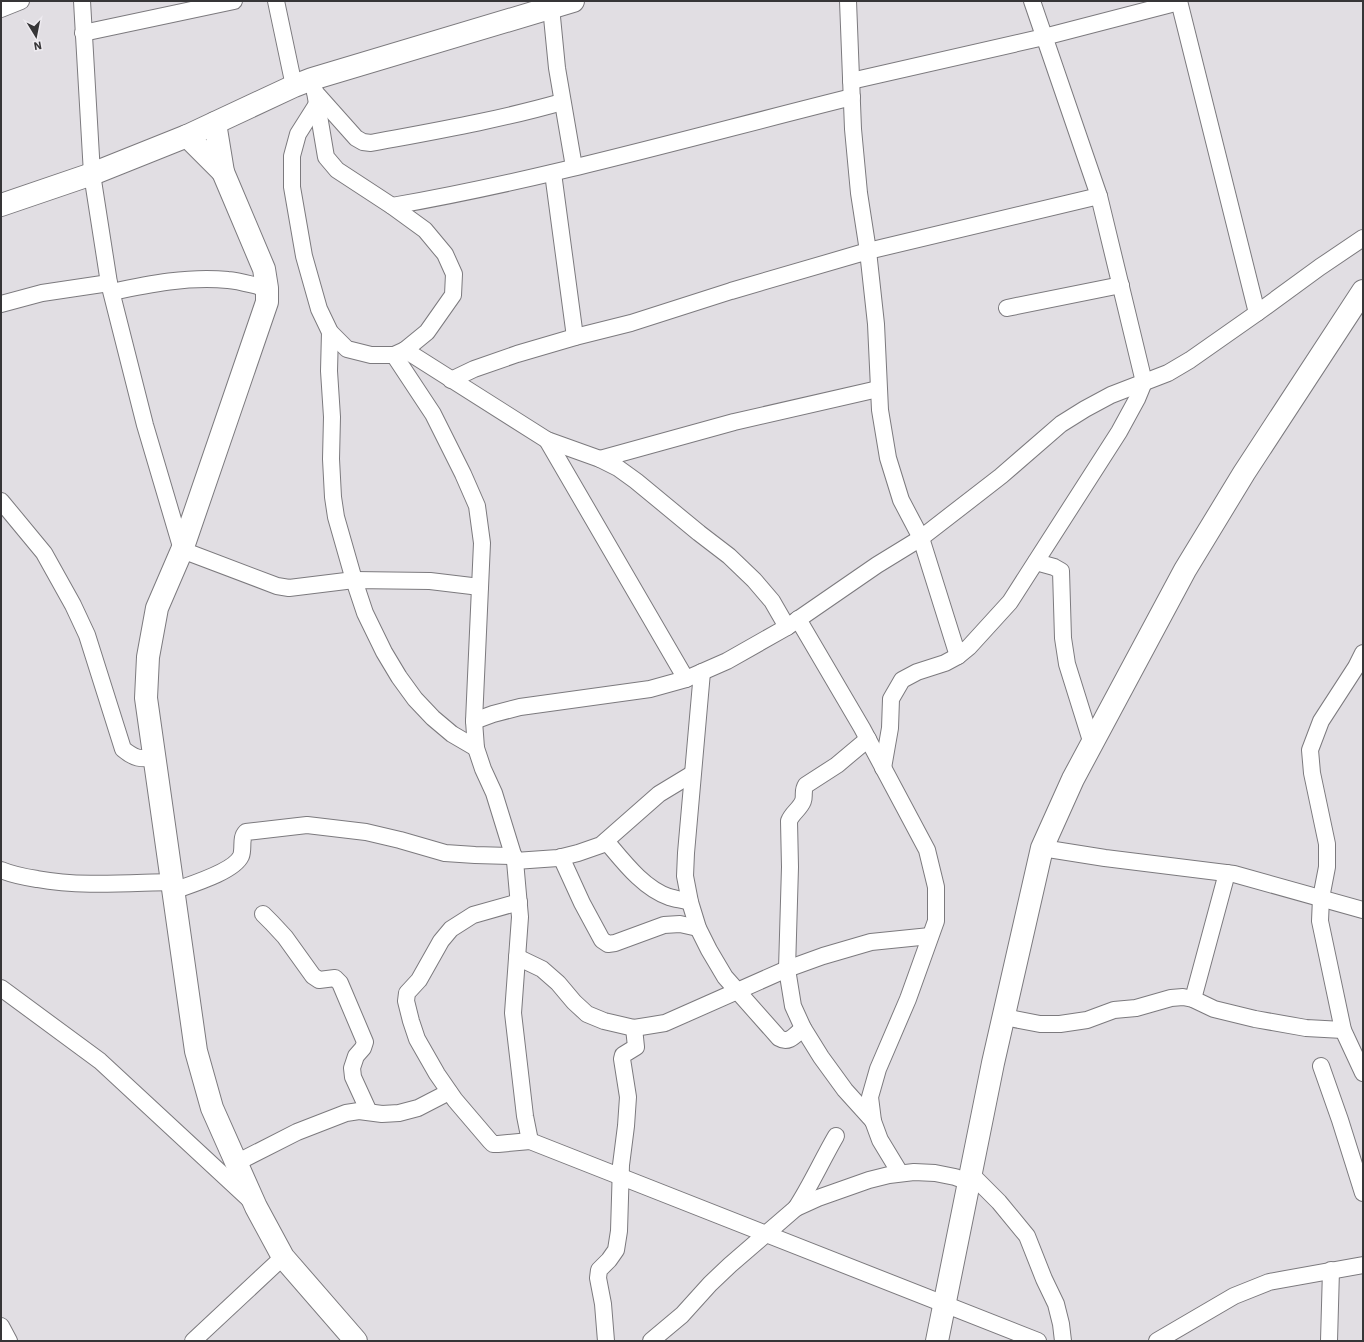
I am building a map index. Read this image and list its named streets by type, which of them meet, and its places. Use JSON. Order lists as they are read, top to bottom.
{
  "north": "bottom"
}
